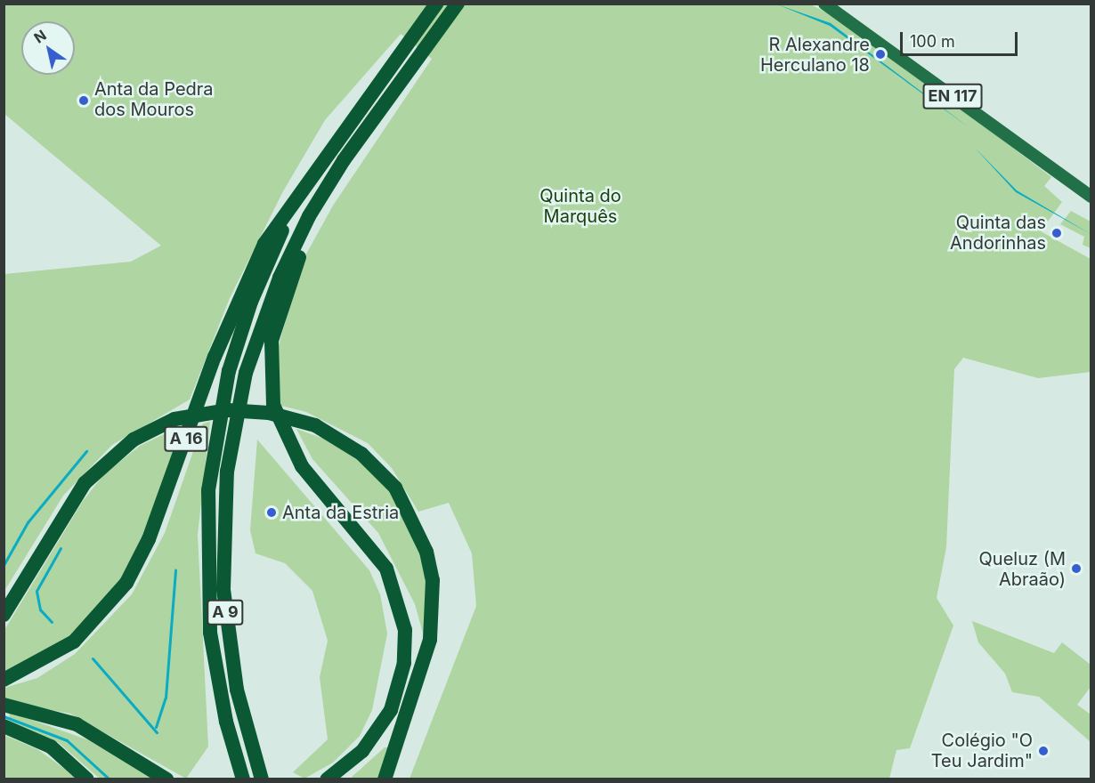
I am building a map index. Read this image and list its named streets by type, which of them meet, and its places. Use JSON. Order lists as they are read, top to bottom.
{
  "streets": {
    "highway": ["A 16", "A 9"],
    "main road": ["EN 117"]
  },
  "crossings": [
    ["A 16", "A 9"]
  ],
  "parks": ["Quinta do Marquês"],
  "places": [
    "R Alexandre Herculano 18",
    "Anta da Pedra dos Mouros",
    "Quinta das Andorinhas",
    "Anta da Estria",
    "Queluz (M Abraão)",
    "Colégio \"O Teu Jardim\""
  ],
  "scale_bar": "100 m",
  "north": "top left"
}
